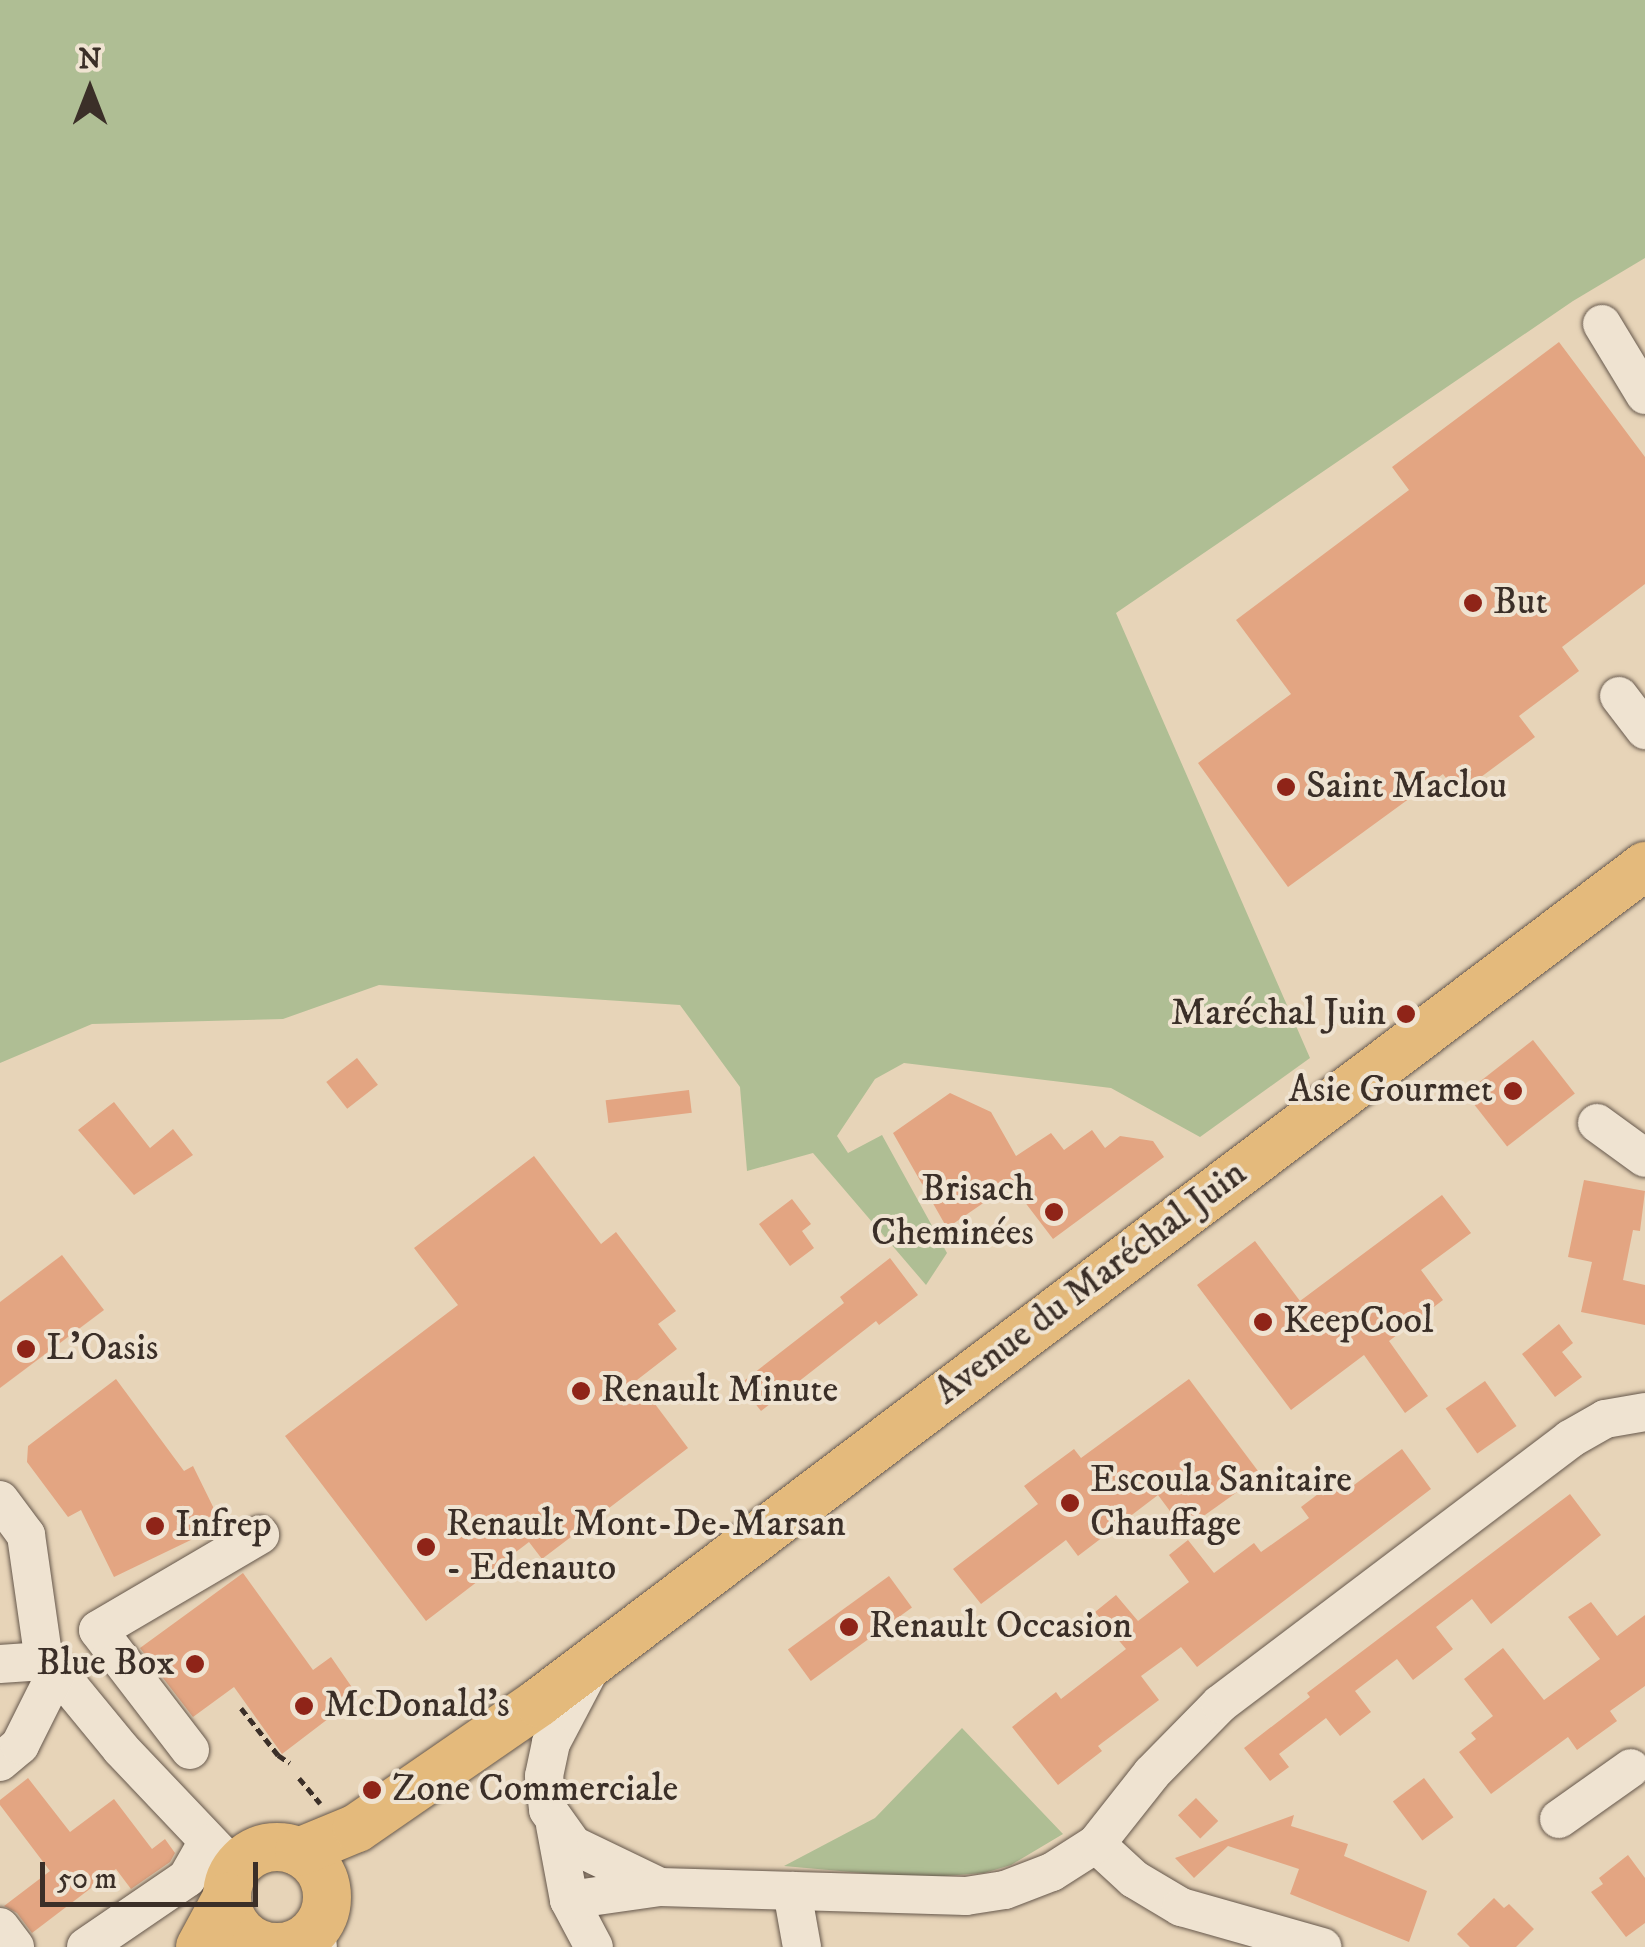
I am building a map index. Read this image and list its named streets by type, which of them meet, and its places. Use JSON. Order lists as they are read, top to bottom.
{
  "streets": {
    "main road": ["Avenue du Maréchal Juin"]
  },
  "places": [
    "But",
    "Saint Maclou",
    "Maréchal Juin",
    "Asie Gourmet",
    "Brisach Cheminées",
    "KeepCool",
    "L'Oasis",
    "Renault Minute",
    "Escoula Sanitaire Chauffage",
    "Infrep",
    "Renault Mont-De-Marsan - Edenauto",
    "Renault Occasion",
    "Blue Box",
    "McDonald's",
    "Zone Commerciale"
  ],
  "scale_bar": "50 m",
  "north": "top"
}
